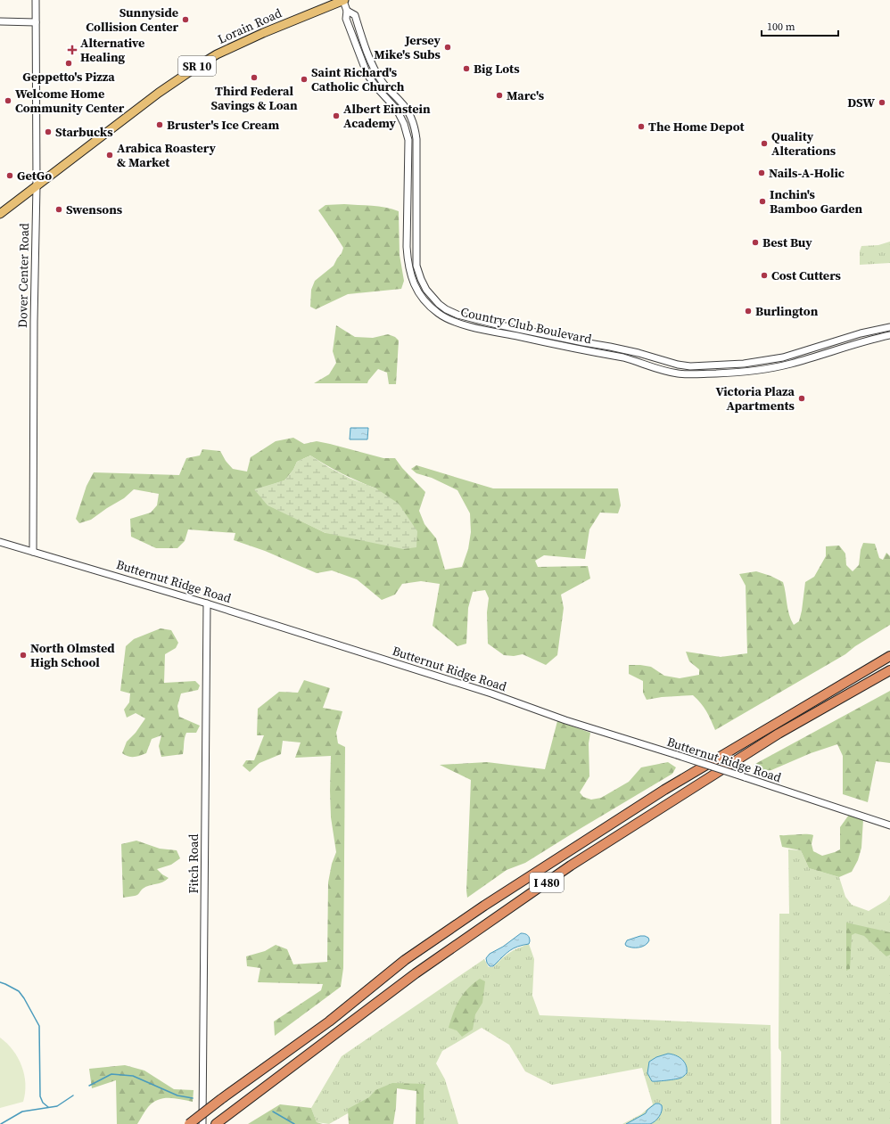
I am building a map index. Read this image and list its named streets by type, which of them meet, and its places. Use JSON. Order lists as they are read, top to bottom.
{
  "streets": {
    "highway": ["I 480"],
    "main road": ["Lorain Road", "SR 10"],
    "street": [
      "Dover Center Road",
      "Country Club Boulevard",
      "Butternut Ridge Road",
      "Fitch Road"
    ]
  },
  "crossings": [
    ["Lorain Road", "Dover Center Road"],
    ["Lorain Road", "Country Club Boulevard"],
    ["Dover Center Road", "Butternut Ridge Road"],
    ["Butternut Ridge Road", "Fitch Road"]
  ],
  "places": {
    "other": [
      "Sunnyside Collision Center",
      "Jersey Mike's Subs",
      "Geppetto's Pizza",
      "Big Lots",
      "Third Federal Savings & Loan",
      "Saint Richard's Catholic Church",
      "Marc's",
      "Welcome Home Community Center",
      "DSW",
      "Albert Einstein Academy",
      "Bruster's Ice Cream",
      "The Home Depot",
      "Starbucks",
      "Quality Alterations",
      "Arabica Roastery & Market",
      "Nails-A-Holic",
      "GetGo",
      "Inchin's Bamboo Garden",
      "Swensons",
      "Best Buy",
      "Cost Cutters",
      "Burlington",
      "Victoria Plaza Apartments",
      "North Olmsted High School"
    ],
    "health": ["Alternative Healing"]
  },
  "scale_bar": "100 m"
}
